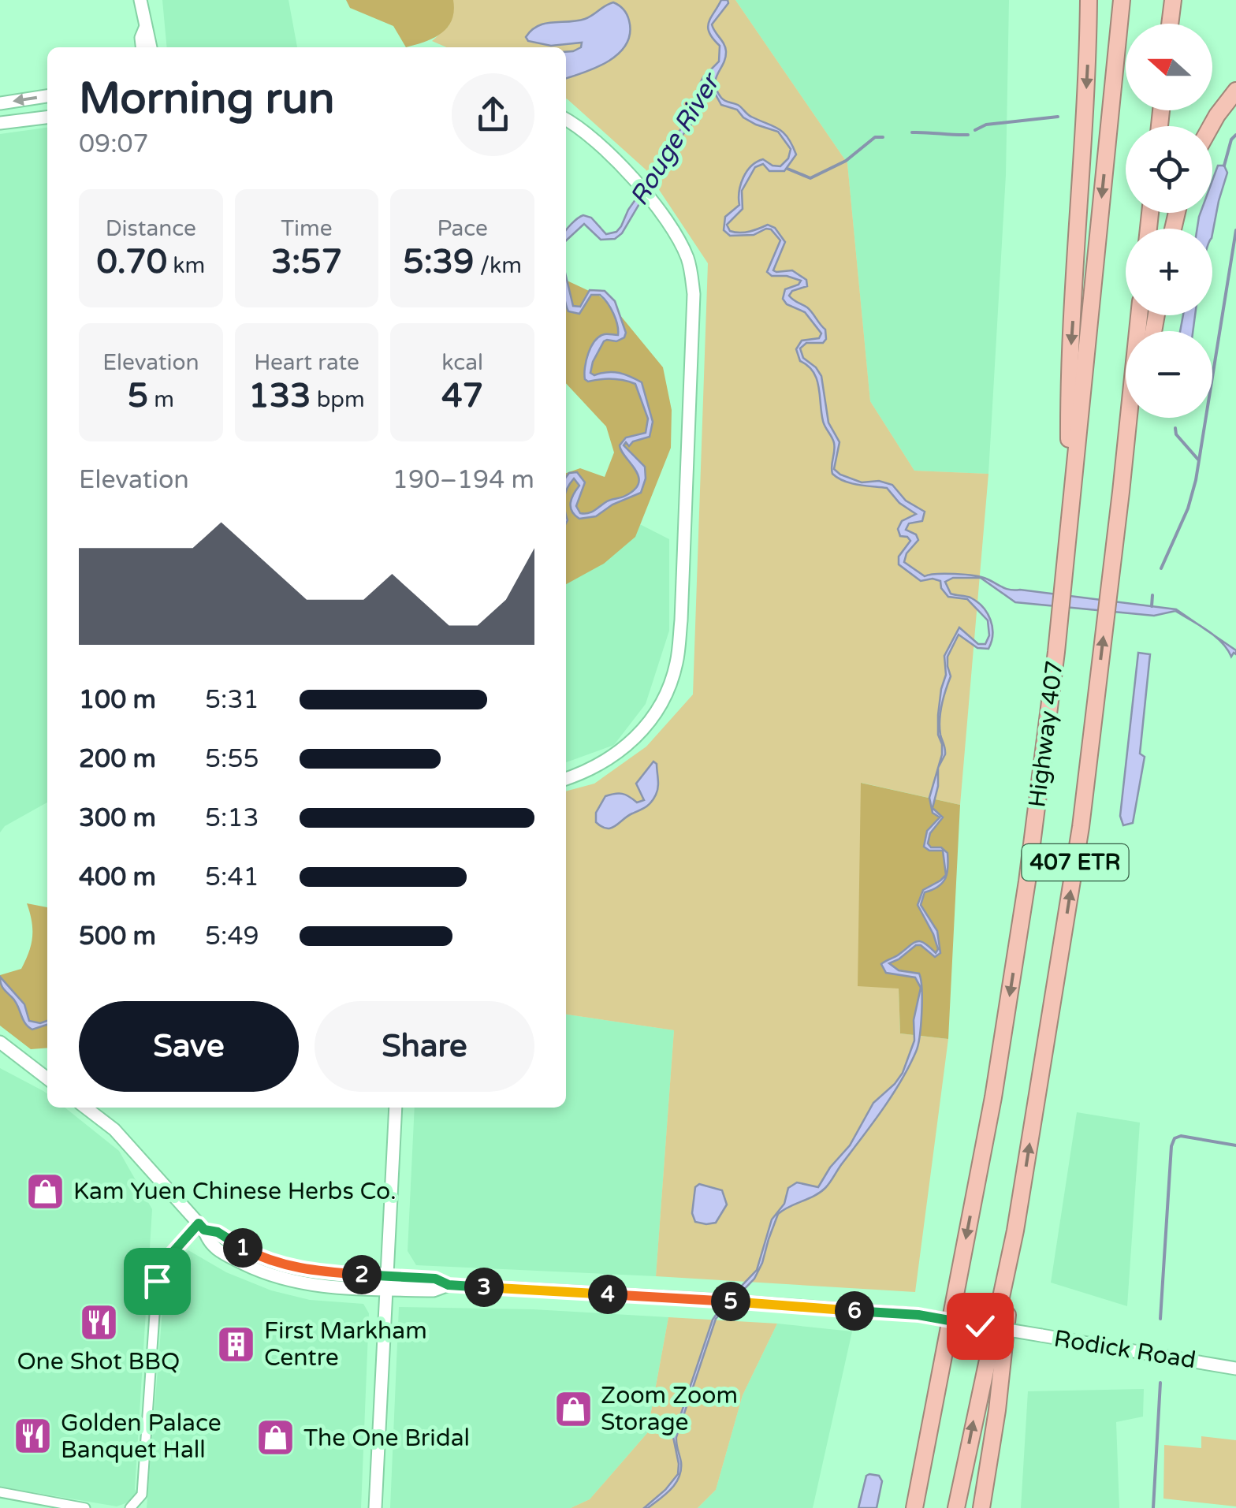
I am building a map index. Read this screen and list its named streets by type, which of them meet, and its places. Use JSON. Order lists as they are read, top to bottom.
{
  "streets": {
    "highway": ["Highway 407", "407 ETR"],
    "main road": ["Rodick Road"]
  },
  "water": ["Rouge River"],
  "places": {
    "shop": ["Kam Yuen Chinese Herbs Co.", "Zoom Zoom Storage", "The One Bridal"],
    "restaurant": ["One Shot BBQ", "Golden Palace Banquet Hall"],
    "building": ["First Markham Centre"]
  },
  "north": "left",
  "page": {
    "map_buttons": ["+", "−"],
    "heading": ["Morning run", "09:07"],
    "stats": [
      ["Distance", "0.70 km"],
      ["Time", "3:57"],
      ["Pace", "5:39 /km"],
      ["Elevation", "5 m"],
      ["Heart rate", "133 bpm"],
      ["kcal", "47"]
    ],
    "chart": ["Elevation", "190–194 m"],
    "list": [
      {
        "name": "100 m",
        "note": "5:31"
      },
      {
        "name": "200 m",
        "note": "5:55"
      },
      {
        "name": "300 m",
        "note": "5:13"
      },
      {
        "name": "400 m",
        "note": "5:41"
      },
      {
        "name": "500 m",
        "note": "5:49"
      }
    ],
    "buttons": ["Save", "Share"],
    "pins": [
      "1",
      "2",
      "3",
      "4",
      "5",
      "6"
    ]
  }
}
